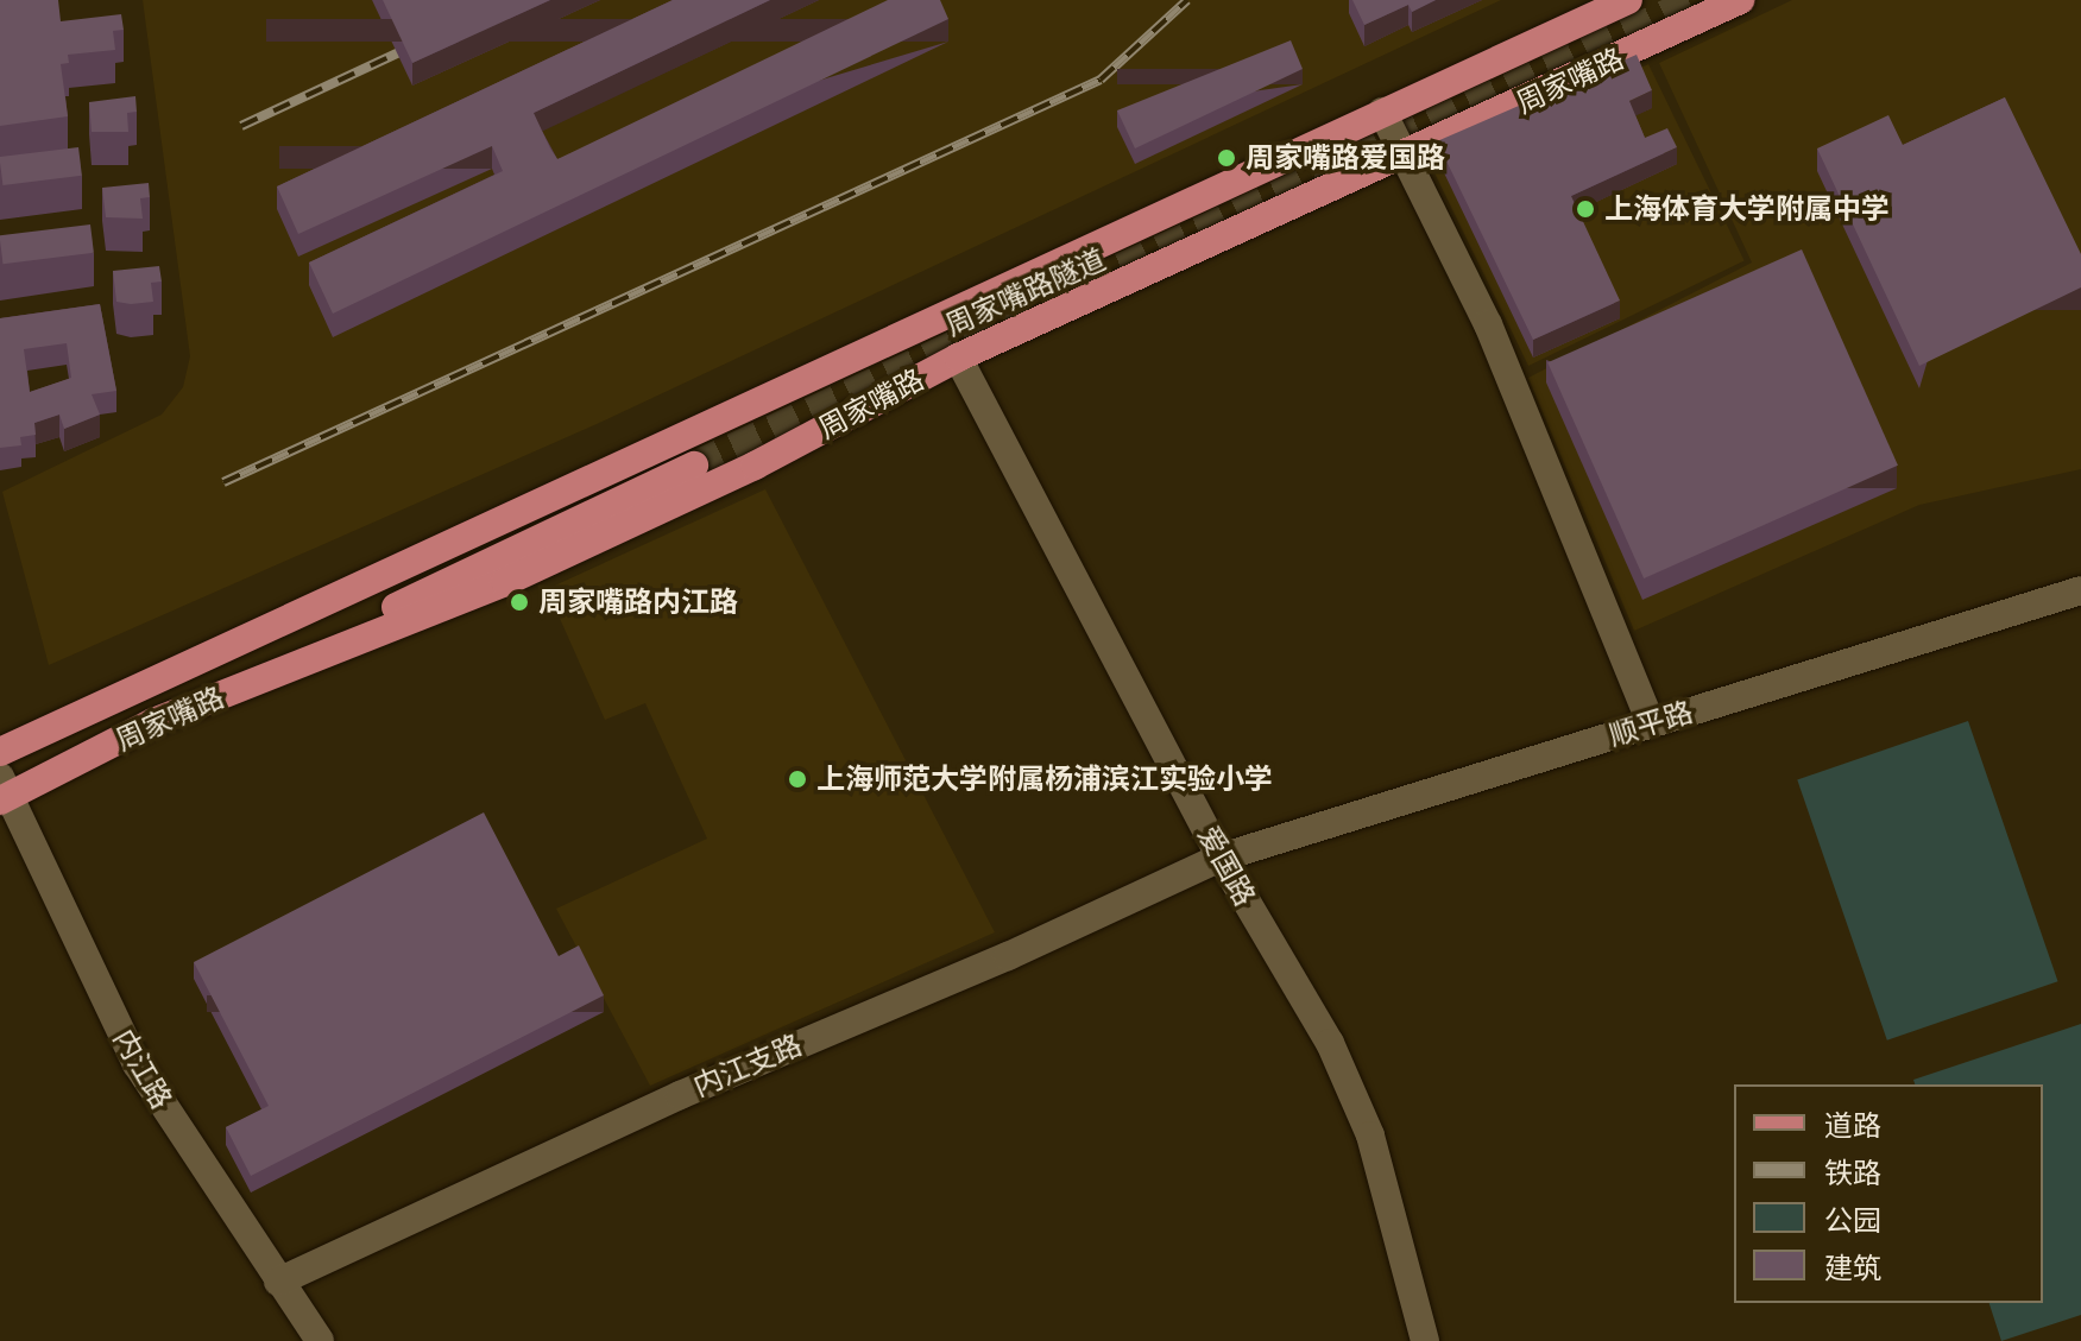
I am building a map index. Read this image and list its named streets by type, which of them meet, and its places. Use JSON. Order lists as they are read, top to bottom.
{
  "streets": {
    "main road": ["周家嘴路", "周家嘴路隧道"],
    "street": [
      "顺平路",
      "爱国路",
      "内江支路",
      "内江路"
    ]
  },
  "crossings": [
    ["周家嘴路", "周家嘴路隧道"],
    ["周家嘴路", "爱国路"],
    ["周家嘴路", "内江路"],
    ["顺平路", "爱国路"],
    ["顺平路", "内江支路"],
    ["爱国路", "内江支路"],
    ["内江支路", "内江路"]
  ],
  "places": [
    "周家嘴路爱国路",
    "上海体育大学附属中学",
    "周家嘴路内江路",
    "上海师范大学附属杨浦滨江实验小学"
  ],
  "legend": [
    "道路",
    "铁路",
    "公园",
    "建筑"
  ]
}
